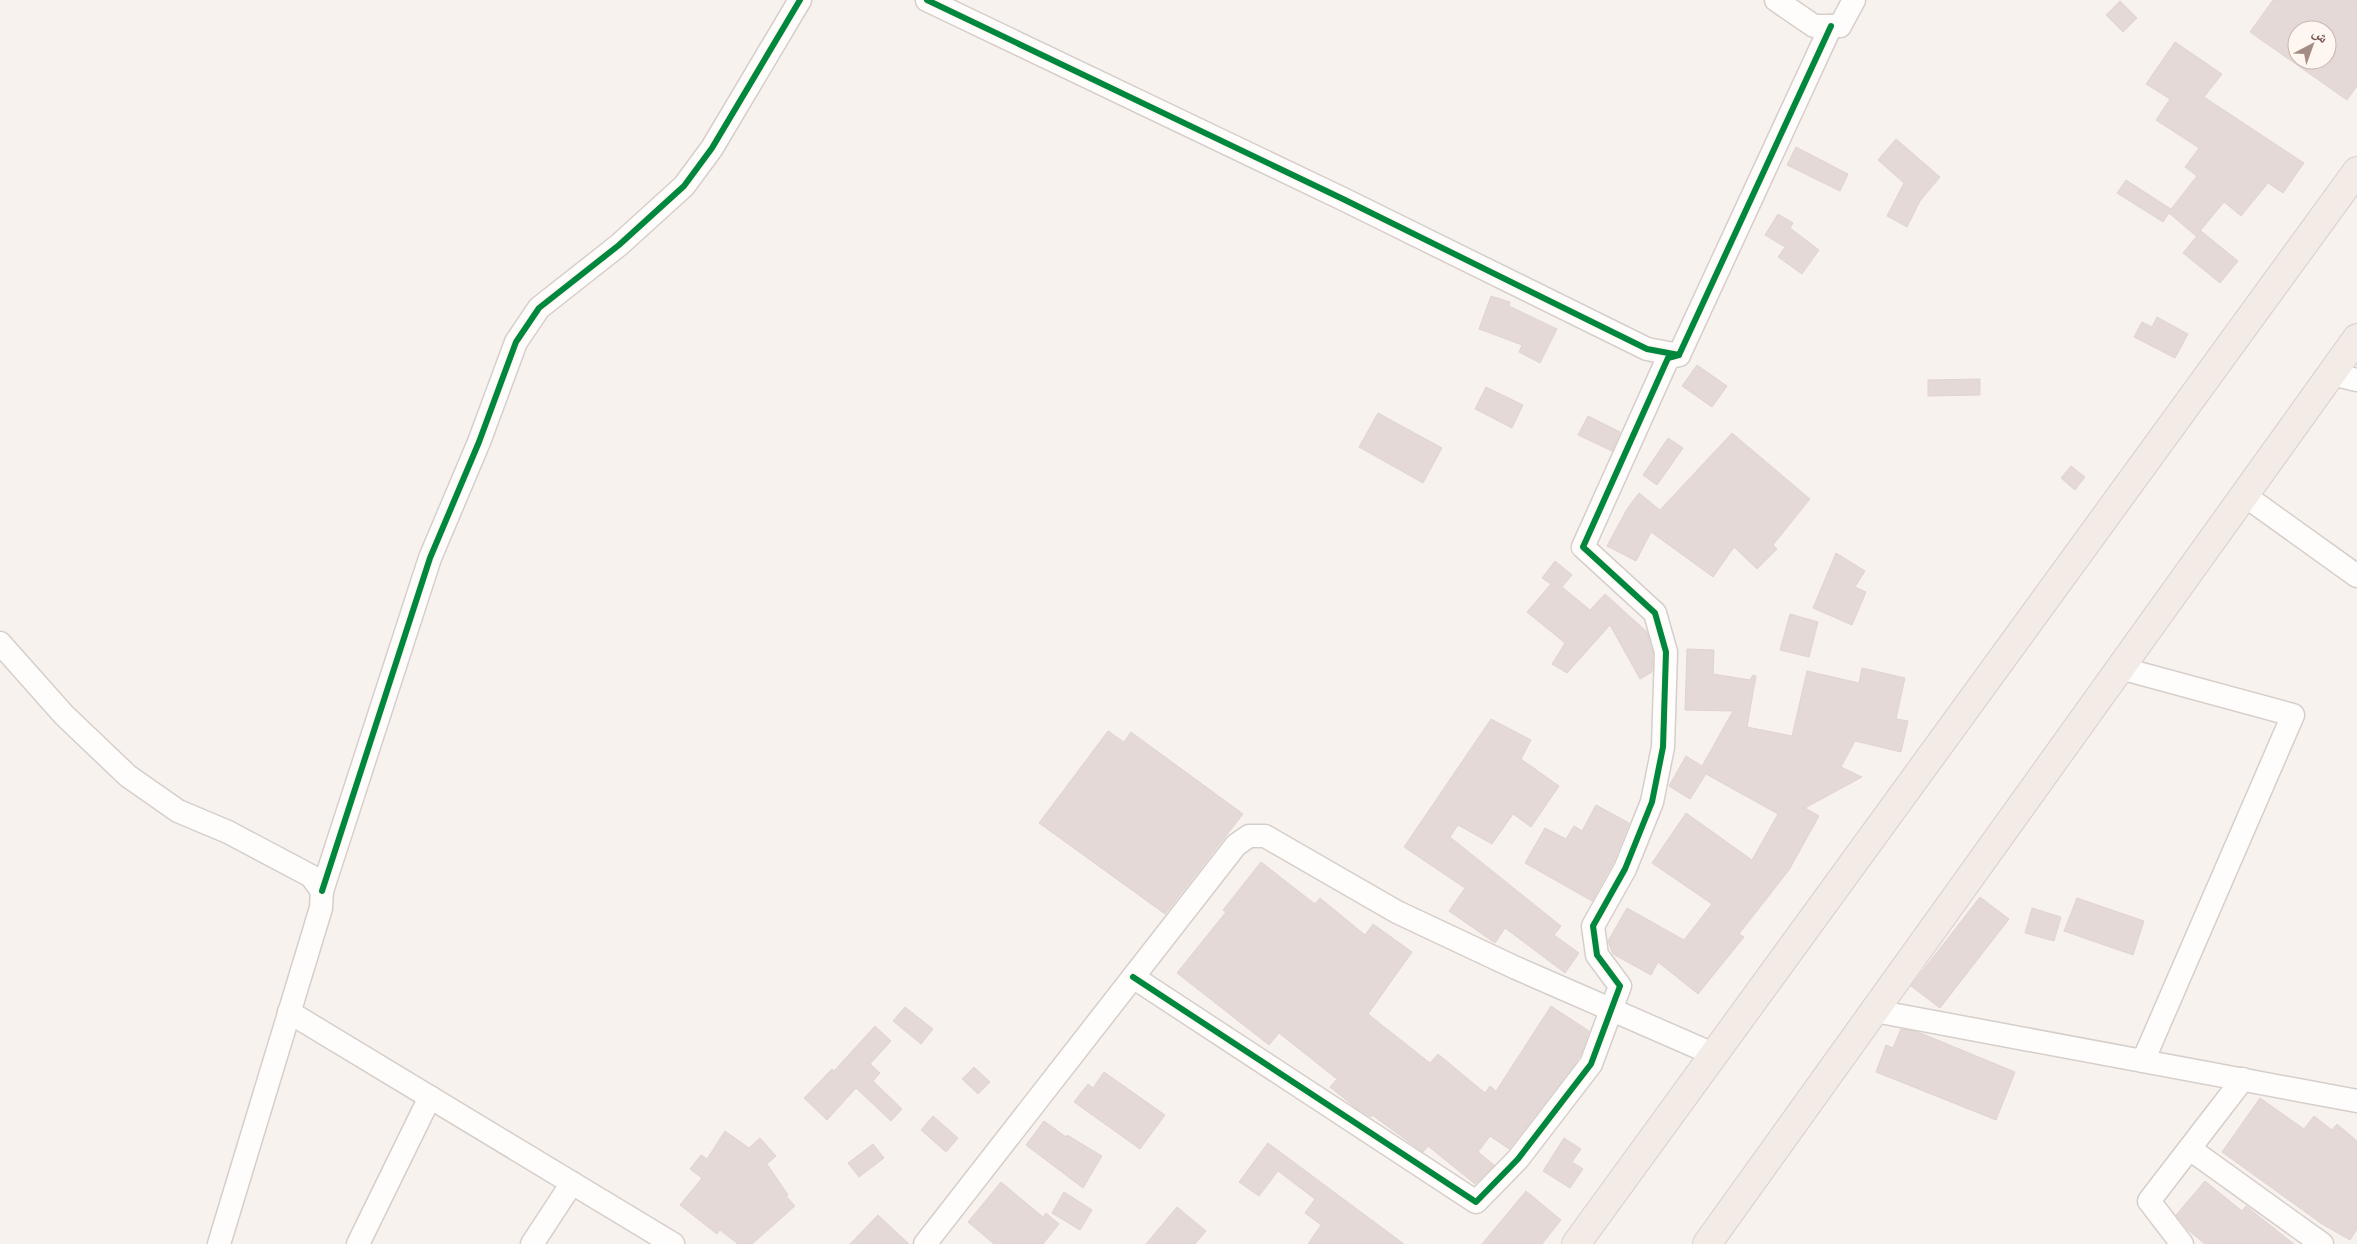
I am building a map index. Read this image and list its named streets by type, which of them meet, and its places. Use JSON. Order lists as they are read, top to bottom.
{
  "north": "top right"
}
